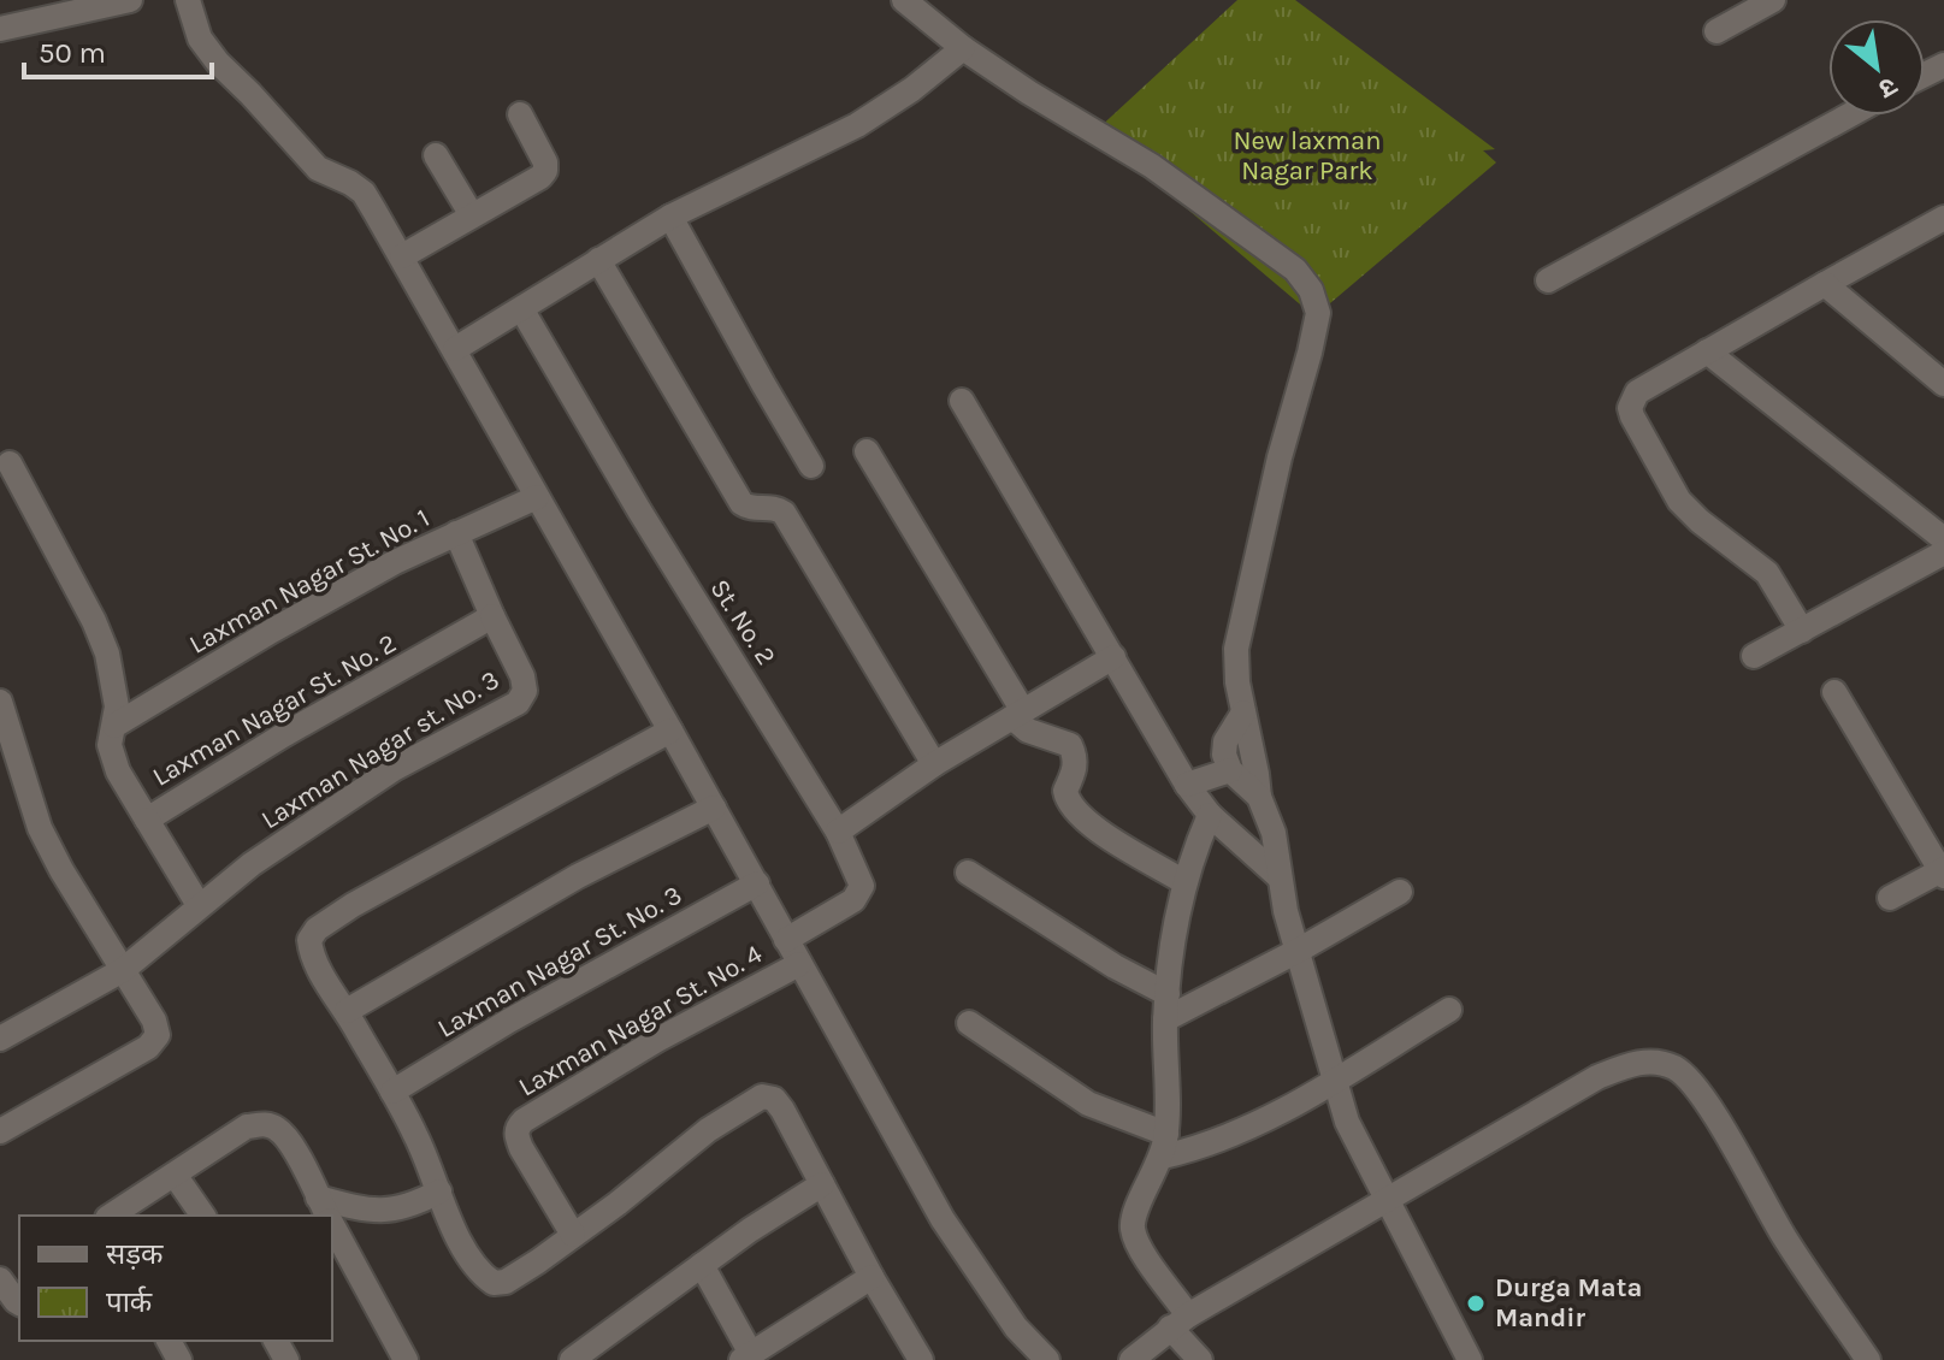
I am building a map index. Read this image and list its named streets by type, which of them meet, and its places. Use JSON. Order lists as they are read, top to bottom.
{
  "streets": {
    "street": [
      "Laxman Nagar St. No. 1",
      "St. No. 2",
      "Laxman Nagar St. No. 2",
      "Laxman Nagar st. No. 3",
      "Laxman Nagar St. No. 3",
      "Laxman Nagar St. No. 4"
    ]
  },
  "crossings": [
    ["Laxman Nagar St. No. 1", "Laxman Nagar St. No. 2"],
    ["Laxman Nagar St. No. 2", "Laxman Nagar st. No. 3"]
  ],
  "parks": ["New laxman Nagar Park"],
  "places": ["Durga Mata Mandir"],
  "legend": ["सड़क", "पार्क"],
  "scale_bar": "50 m",
  "north": "bottom right"
}
